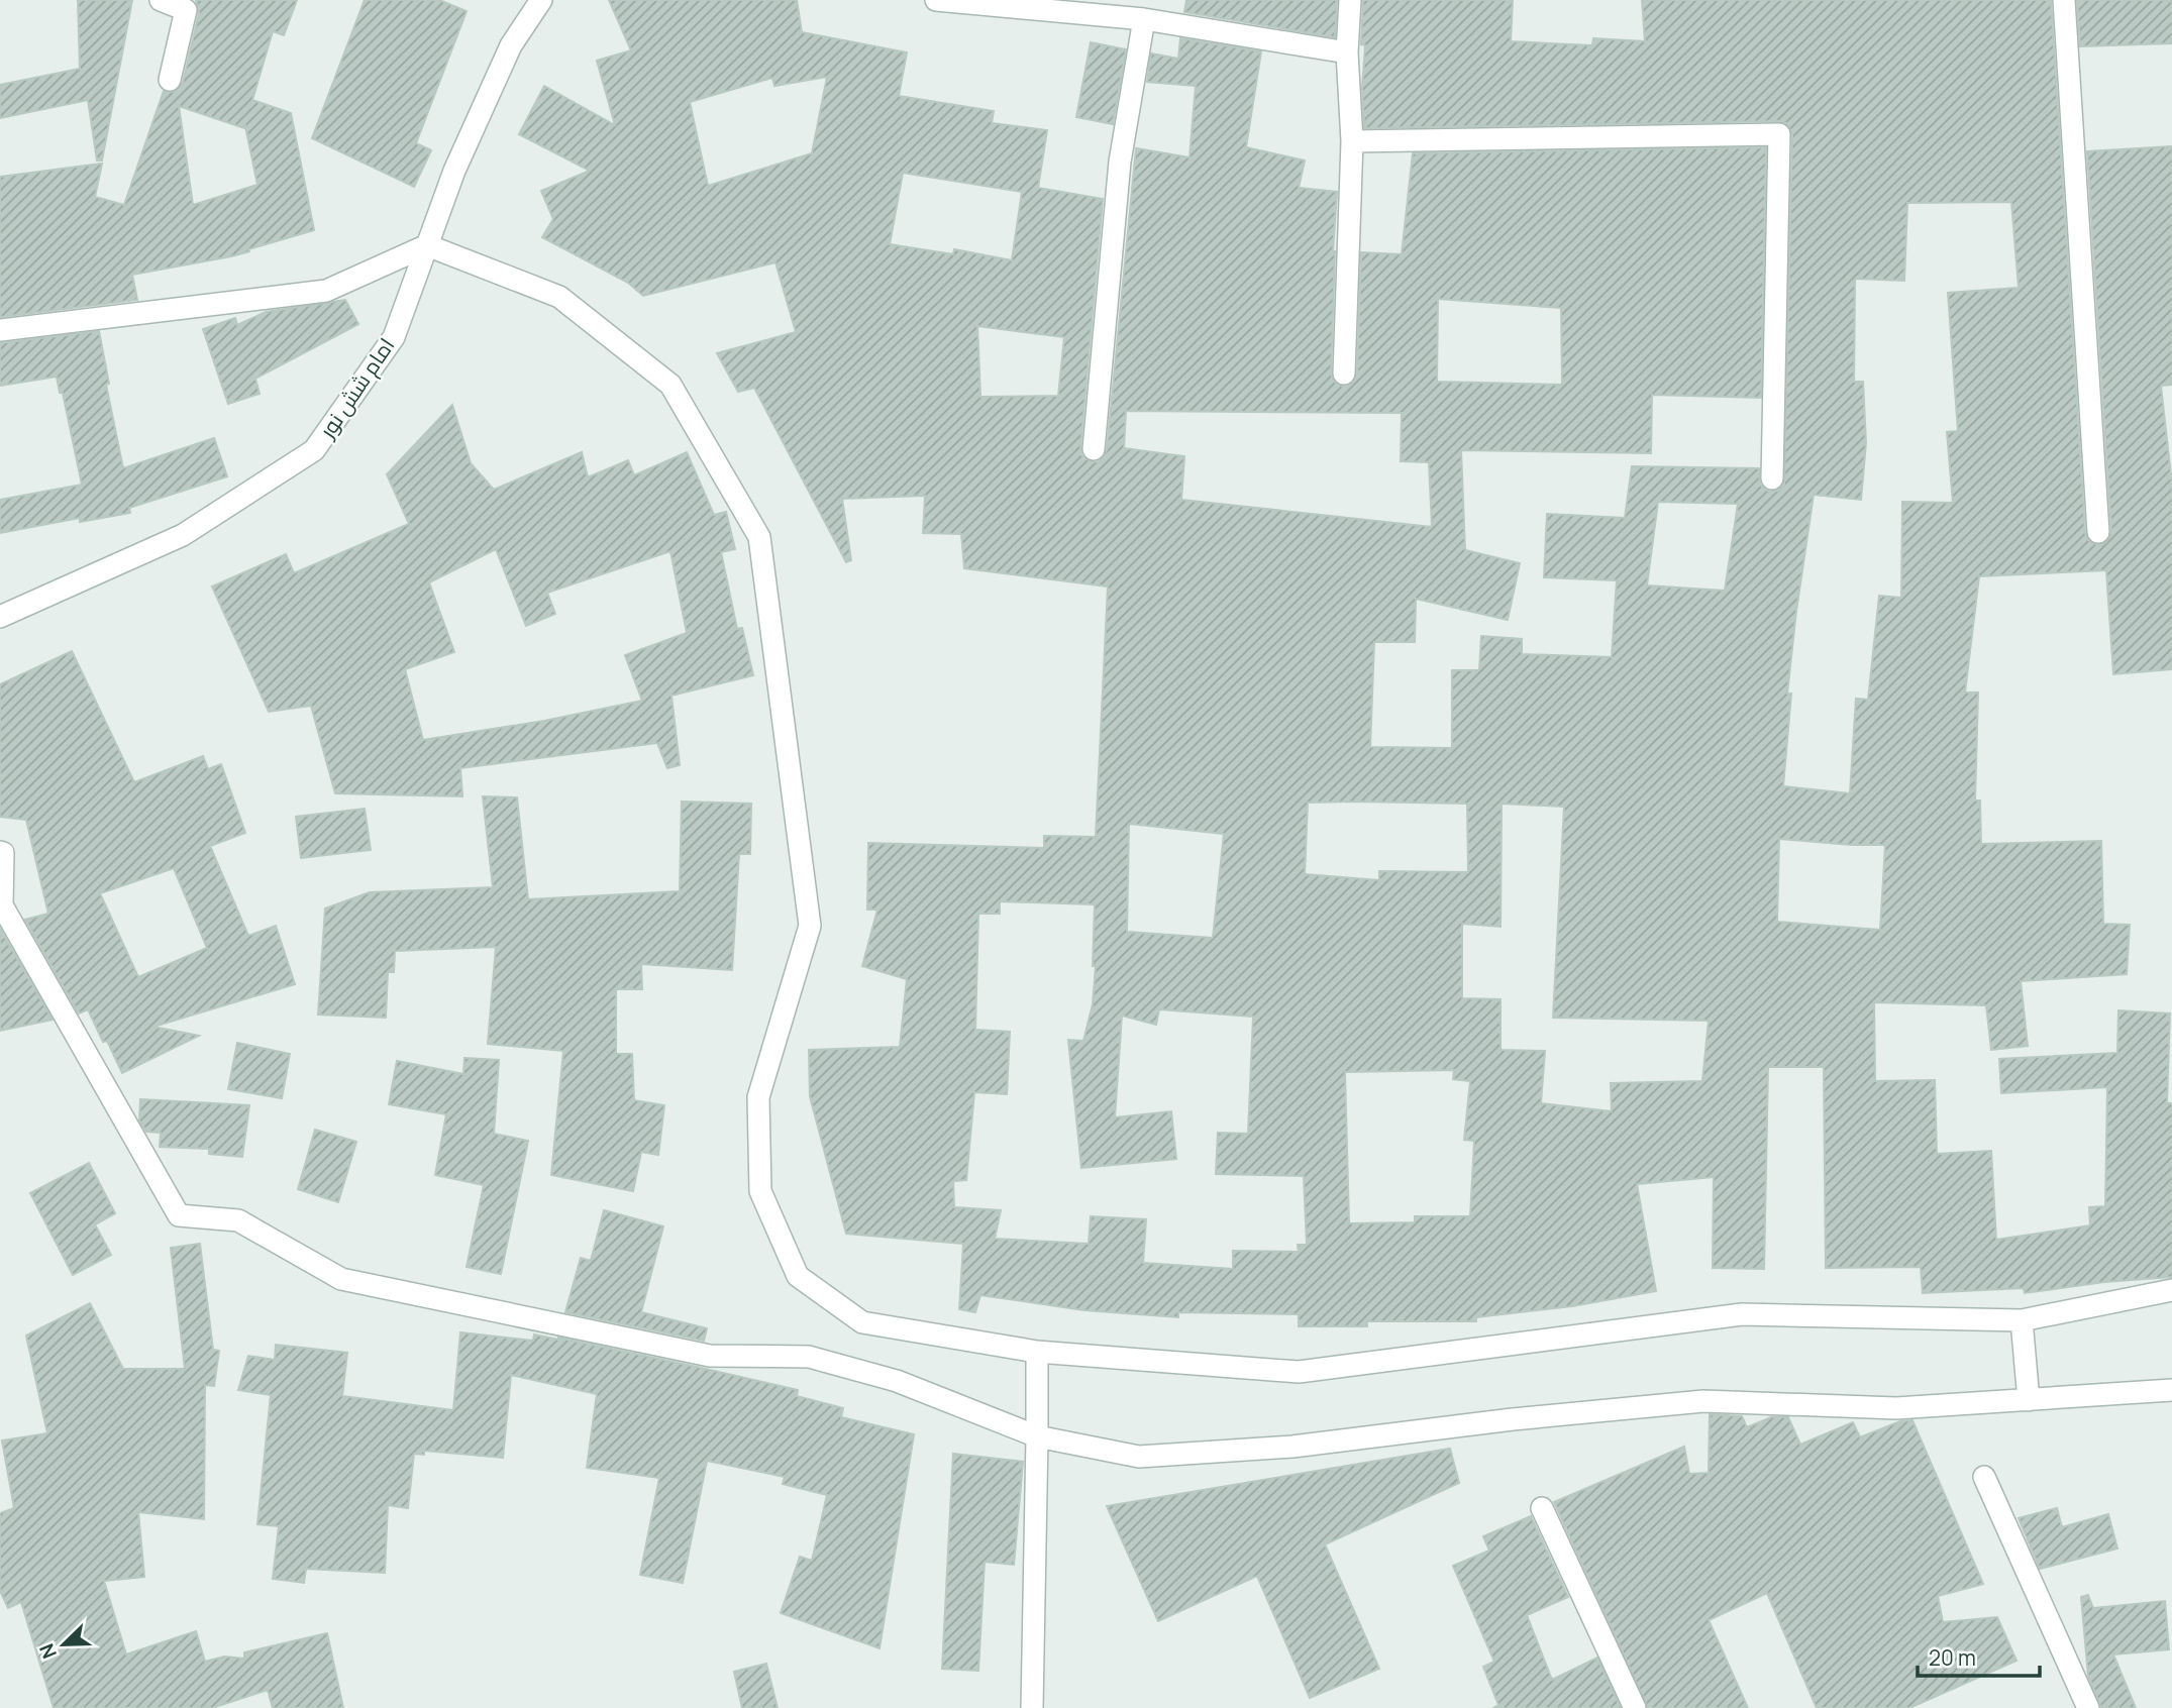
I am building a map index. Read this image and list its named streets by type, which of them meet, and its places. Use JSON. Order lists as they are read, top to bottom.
{
  "streets": {
    "street": ["امام شش نور"]
  },
  "scale_bar": "20 m",
  "north": "bottom left"
}
